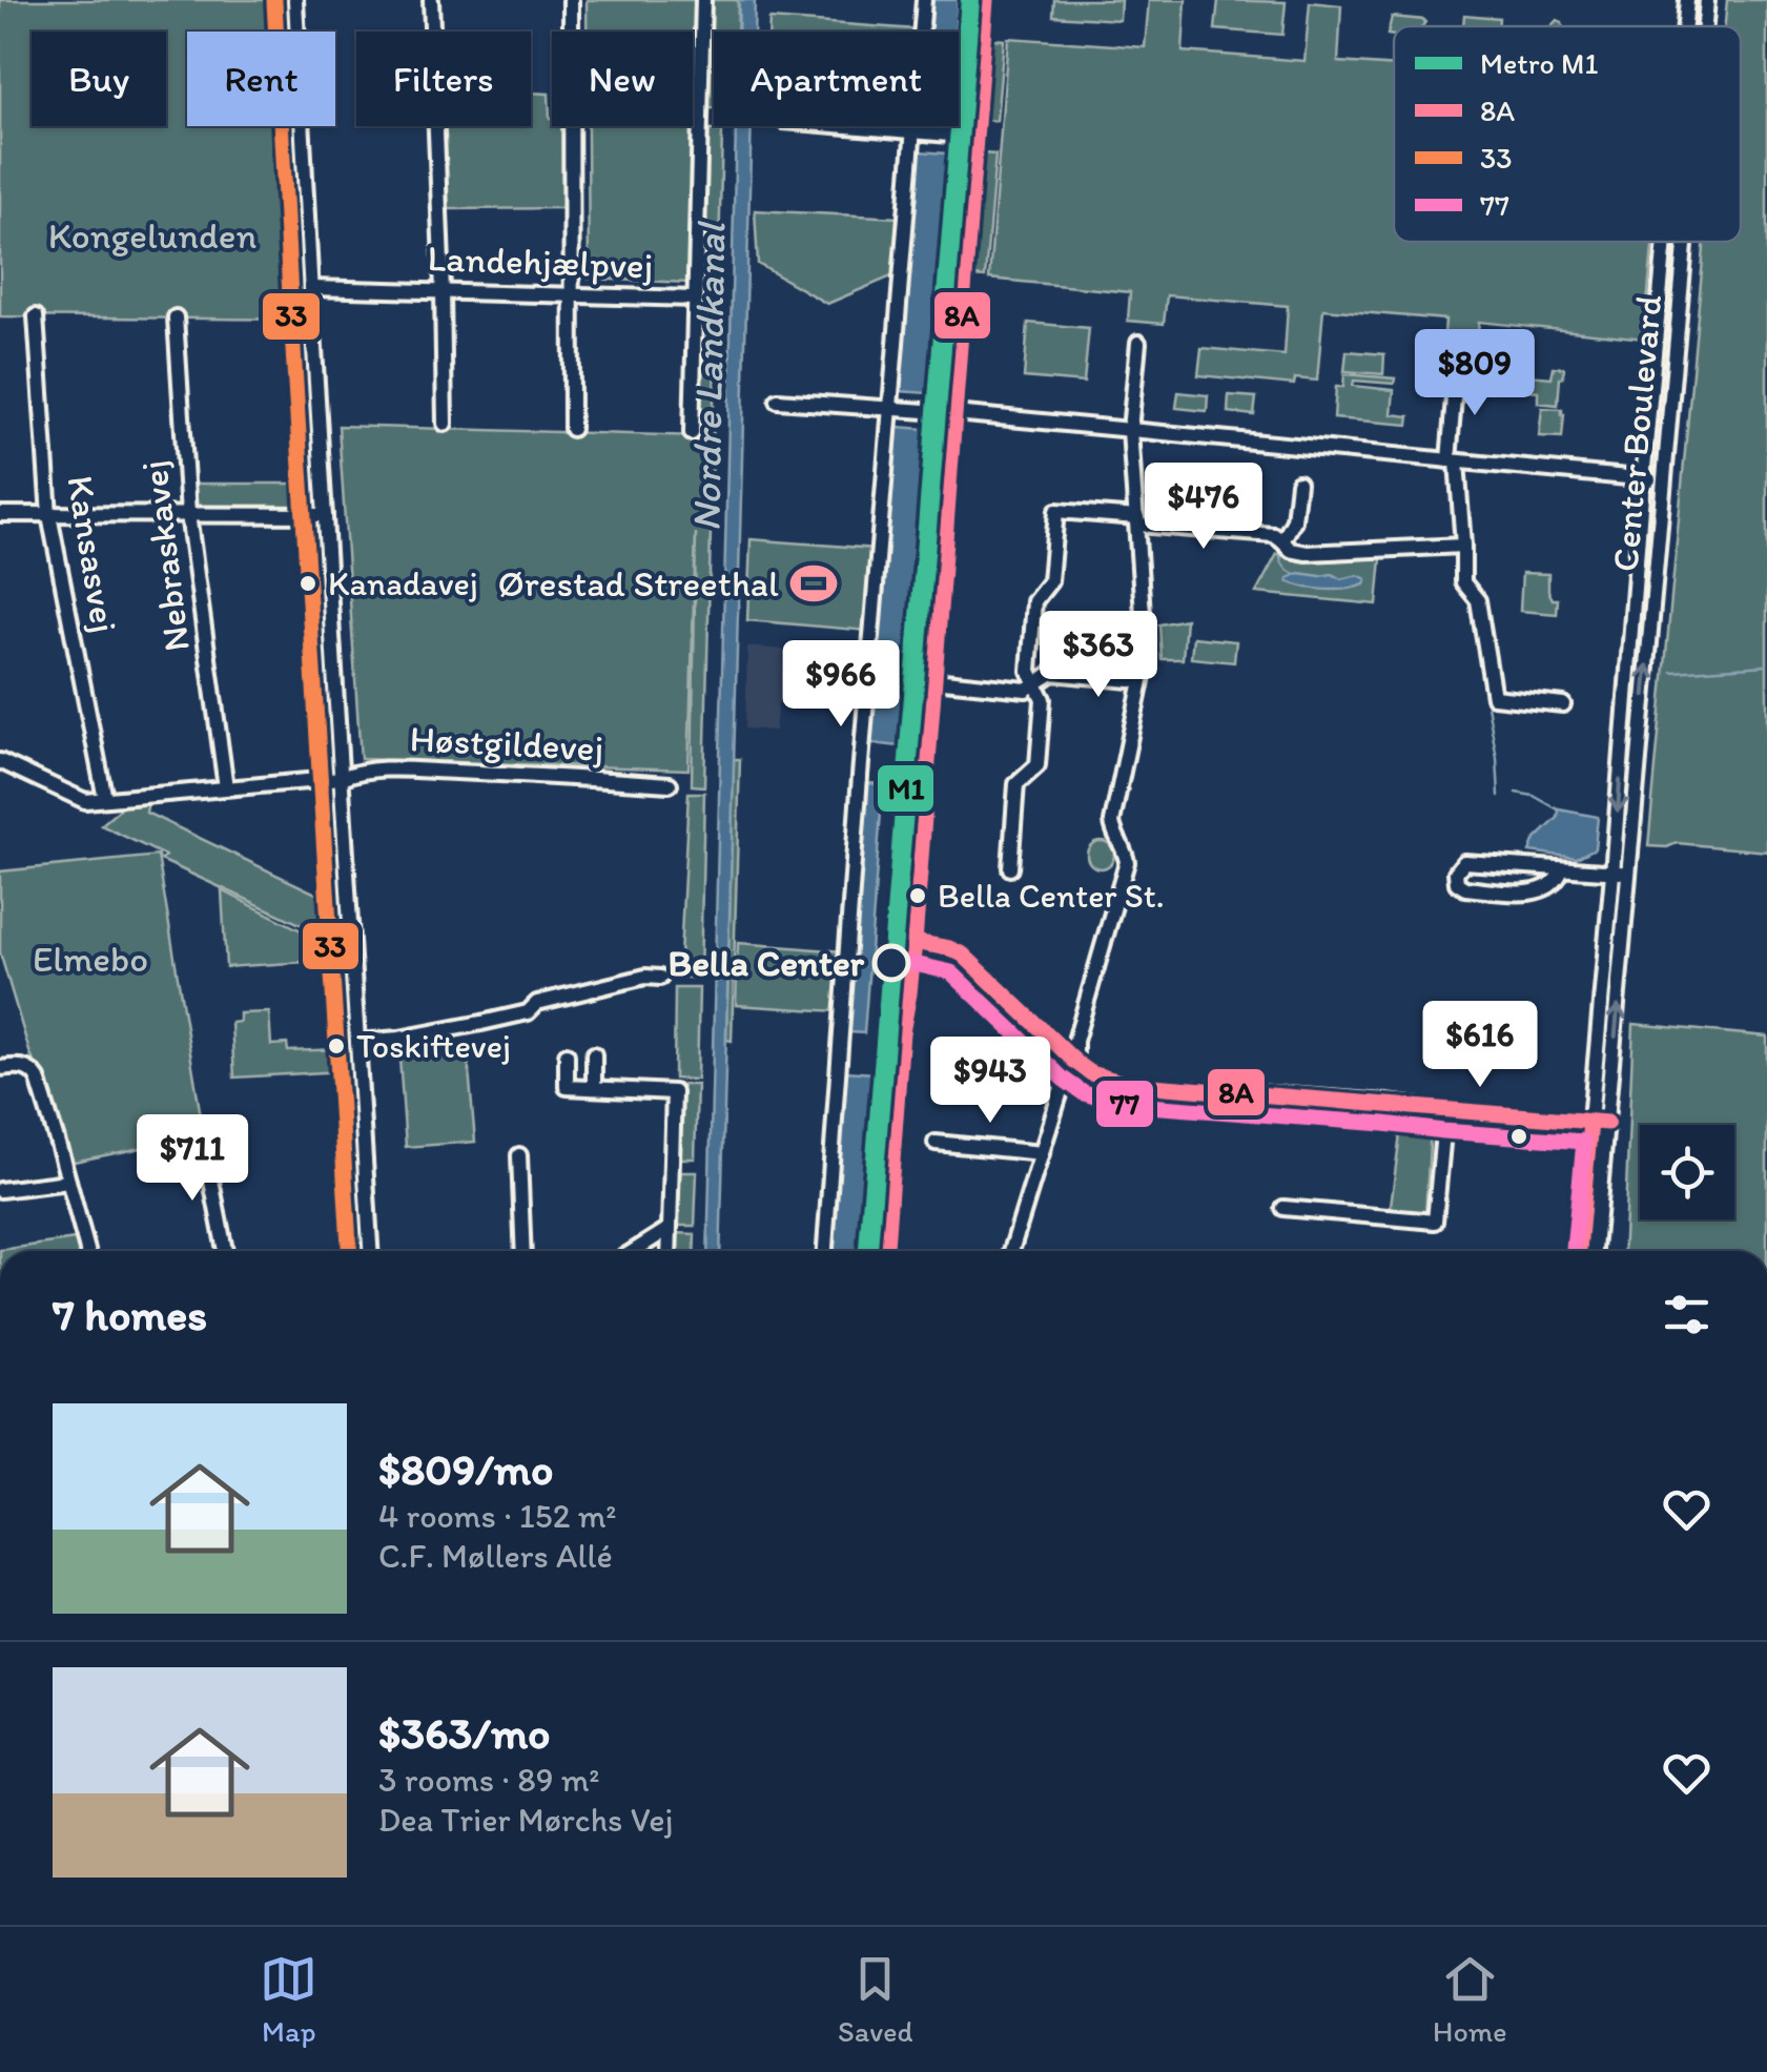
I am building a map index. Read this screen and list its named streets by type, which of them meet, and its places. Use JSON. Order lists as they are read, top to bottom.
{
  "streets": {
    "street": [
      "Landehjælpvej",
      "Center Boulevard",
      "Kansasvej",
      "Nebraskavej",
      "Høstgildevej"
    ]
  },
  "crossings": [
    ["Kansasvej", "Høstgildevej"],
    ["Nebraskavej", "Høstgildevej"]
  ],
  "water": ["Nordre Landkanal"],
  "parks": ["Kongelunden", "Elmebo"],
  "places": {
    "other": [
      "Kanadavej",
      "Bella Center St.",
      "Bella Center",
      "Toskiftevej"
    ],
    "sports": ["Ørestad Streethal"]
  },
  "lines": [
    "metro line M1",
    "transit line 8A",
    "transit line 33",
    "transit line 77"
  ],
  "legend": [
    "Metro M1",
    "8A",
    "33",
    "77"
  ],
  "page": {
    "chip": [
      "Buy",
      "Rent",
      "Filters",
      "New",
      "Apartment"
    ],
    "price": [
      "$809",
      "$476",
      "$363",
      "$966",
      "$616",
      "$943",
      "$711"
    ],
    "heading": "7 homes",
    "list": [
      {
        "name": "$809/mo",
        "note": "4 rooms · 152 m² · C.F. Møllers Allé"
      },
      {
        "name": "$363/mo",
        "note": "3 rooms · 89 m² · Dea Trier Mørchs Vej"
      }
    ],
    "tabs": ["Map", "Saved", "Home"]
  }
}
